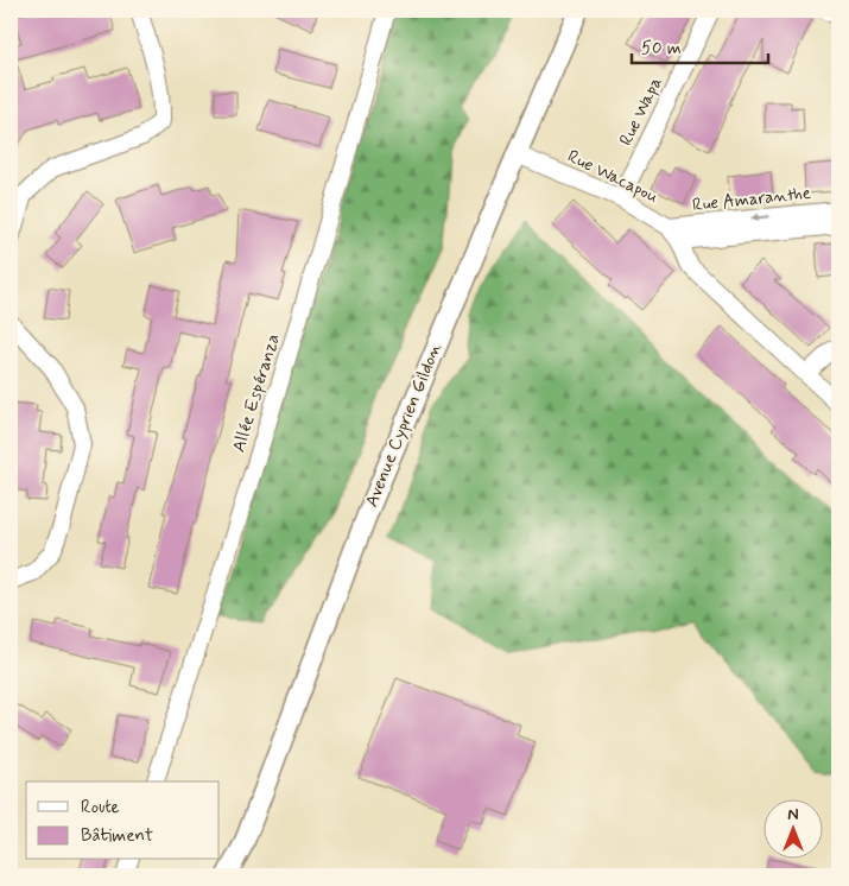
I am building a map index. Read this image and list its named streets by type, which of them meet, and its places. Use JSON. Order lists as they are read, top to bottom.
{
  "streets": {
    "street": [
      "Rue Wapa",
      "Rue Wacapou",
      "Rue Amaranthe",
      "Allée Espéranza",
      "Avenue Cyprien Gildon"
    ]
  },
  "crossings": [
    ["Rue Wapa", "Rue Wacapou"],
    ["Rue Wacapou", "Rue Amaranthe"],
    ["Rue Wacapou", "Avenue Cyprien Gildon"]
  ],
  "legend": ["Route", "Bâtiment"],
  "scale_bar": "50 m",
  "north": "top"
}
